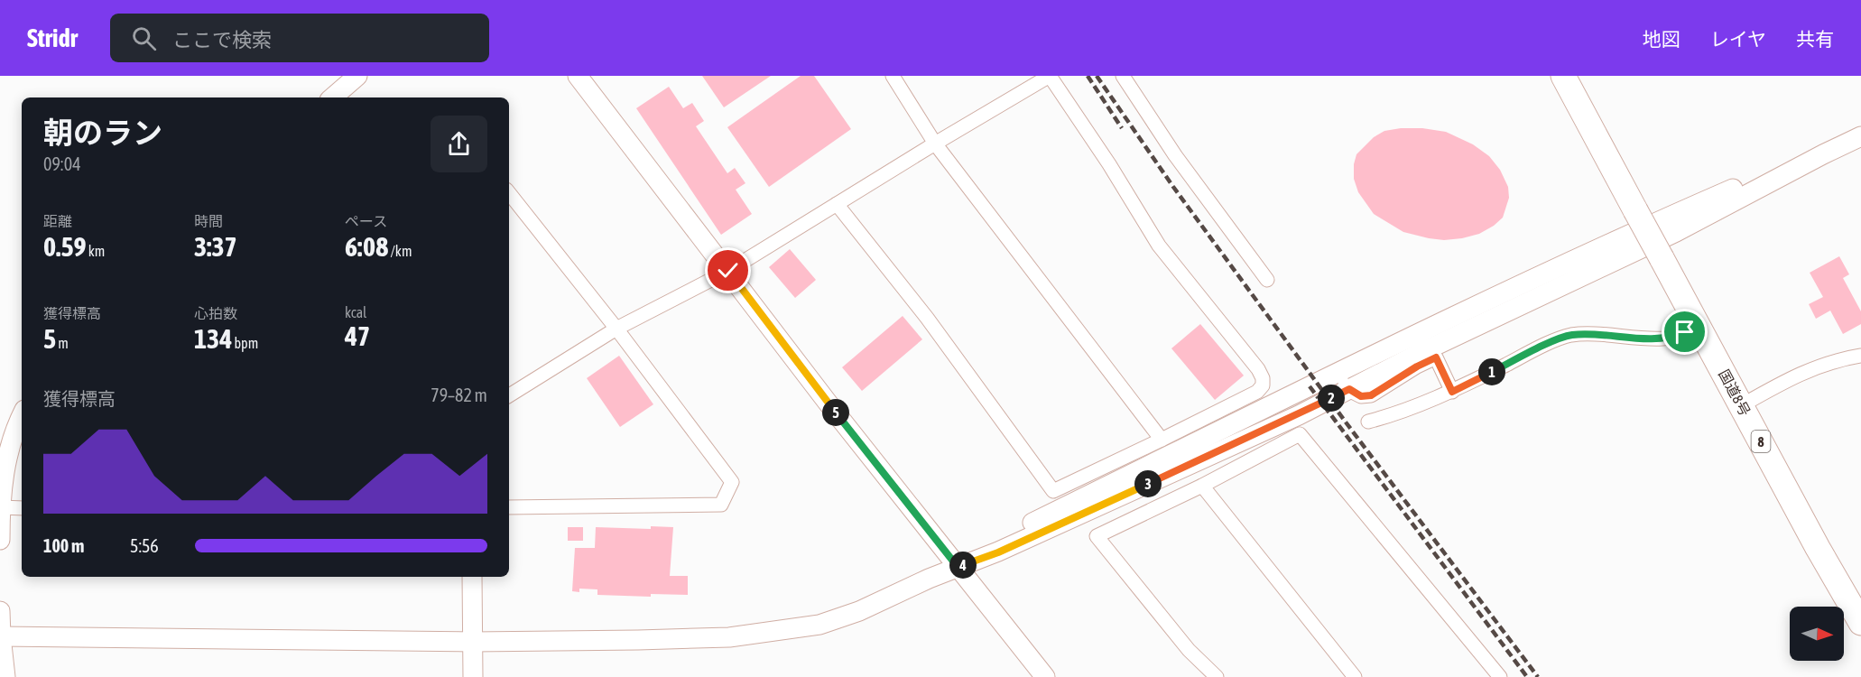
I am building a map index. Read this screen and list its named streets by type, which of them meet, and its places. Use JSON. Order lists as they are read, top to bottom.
{
  "streets": {
    "highway": ["国道8号", "8"]
  },
  "north": "right",
  "page": {
    "header": "Stridr",
    "search": "ここで検索",
    "nav": ["地図", "レイヤ", "共有"],
    "heading": ["朝のラン", "09:04"],
    "stats": [
      ["距離", "0.59 km"],
      ["時間", "3:37"],
      ["ペース", "6:08 /km"],
      ["獲得標高", "5 m"],
      ["心拍数", "134 bpm"],
      ["kcal", "47"]
    ],
    "pins": [
      "1",
      "2",
      "5",
      "3",
      "4"
    ],
    "chart": ["獲得標高", "79–82 m"],
    "list": [
      {
        "name": "100 m",
        "note": "5:56"
      }
    ]
  }
}
